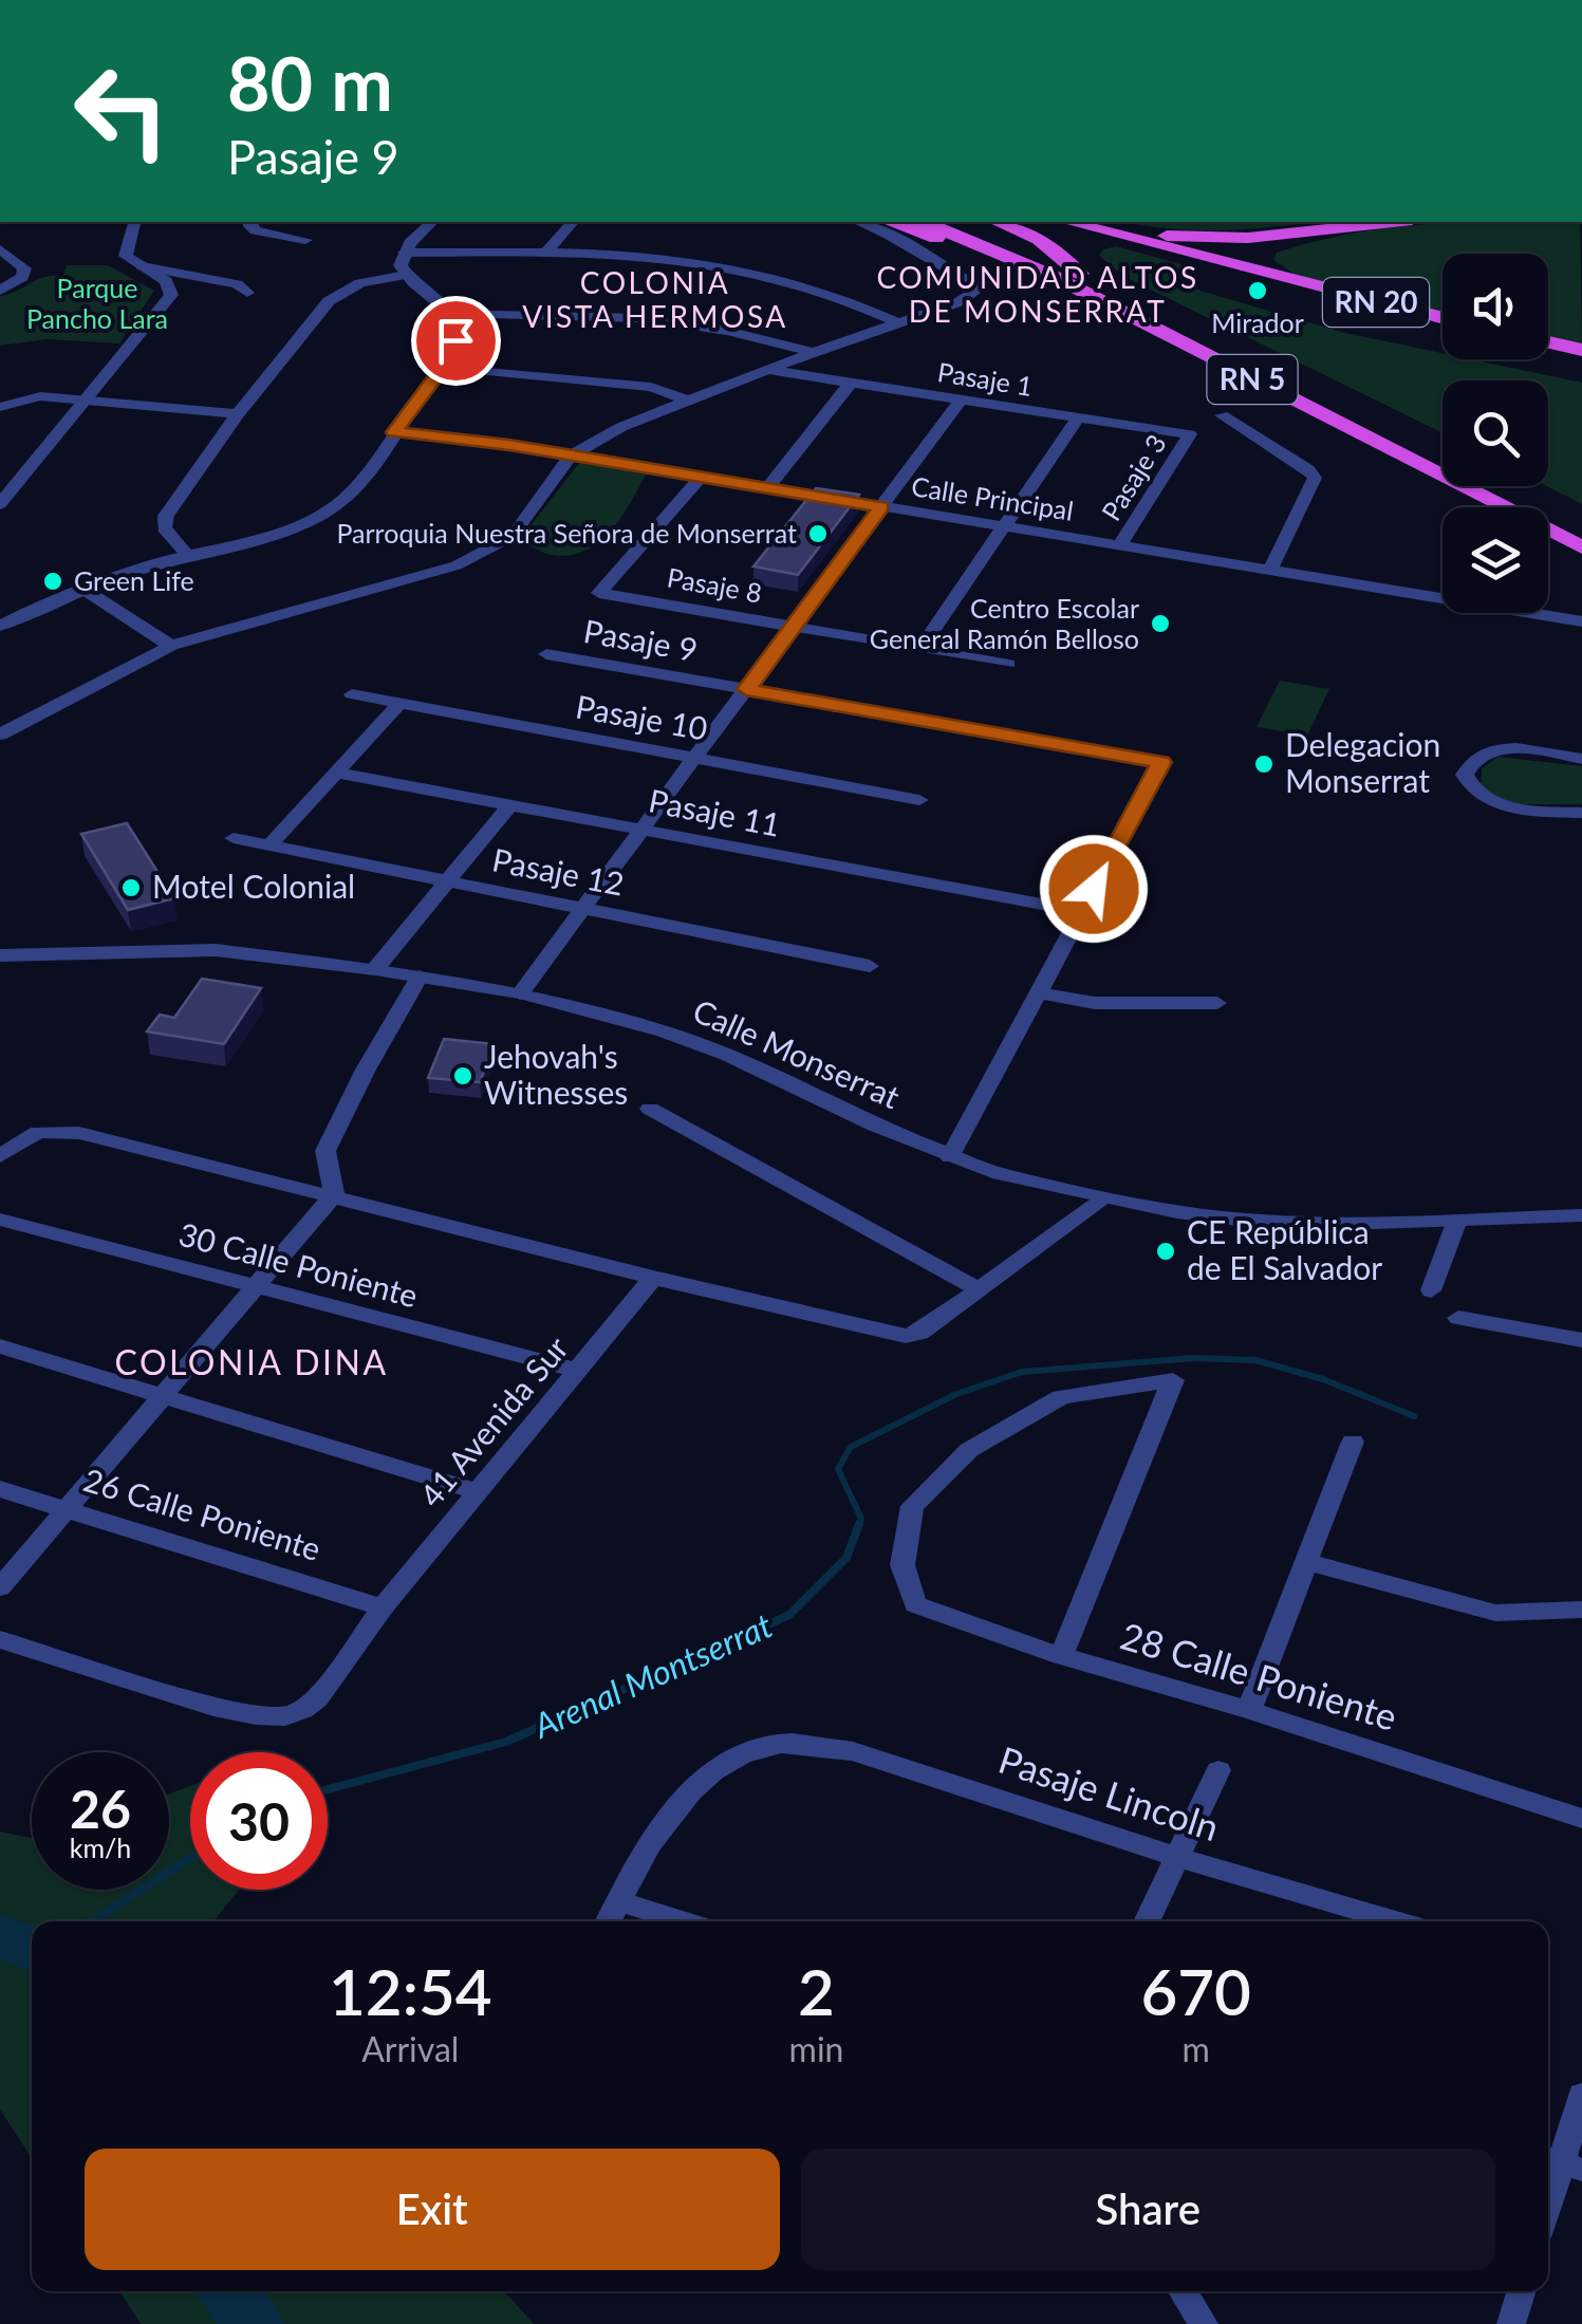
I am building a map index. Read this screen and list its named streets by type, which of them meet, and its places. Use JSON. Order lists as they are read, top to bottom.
{
  "streets": {
    "highway": ["RN 20", "RN 5"],
    "street": [
      "Pasaje 1",
      "Pasaje 3",
      "Calle Principal",
      "Pasaje 8",
      "Pasaje 9",
      "Pasaje 10",
      "Pasaje 11",
      "Pasaje 12",
      "Calle Monserrat",
      "30 Calle Poniente",
      "41 Avenida Sur",
      "26 Calle Poniente",
      "28 Calle Poniente",
      "Pasaje Lincoln"
    ]
  },
  "crossings": [
    ["Pasaje 1", "Pasaje 3"],
    ["Pasaje 3", "Calle Principal"],
    ["Calle Principal", "Pasaje 8"],
    ["Pasaje 9", "Pasaje 11"],
    ["30 Calle Poniente", "41 Avenida Sur"],
    ["41 Avenida Sur", "26 Calle Poniente"]
  ],
  "districts": ["COMUNIDAD ALTOS DE MONSERRAT", "COLONIA VISTA HERMOSA", "COLONIA DINA"],
  "water": ["Arenal Montserrat"],
  "parks": ["Parque Pancho Lara"],
  "places": [
    "Mirador",
    "Parroquia Nuestra Señora de Monserrat",
    "Green Life",
    "Centro Escolar General Ramón Belloso",
    "Delegacion Monserrat",
    "Motel Colonial",
    "Jehovah's Witnesses",
    "CE República de El Salvador"
  ],
  "page": {
    "turn": ["80 m", "Pasaje 9"],
    "speed": "26 km/h",
    "limit": "30",
    "eta": [
      "12:54",
      "Arrival",
      "2",
      "min",
      "670",
      "m"
    ],
    "buttons": ["Exit", "Share"]
  }
}
